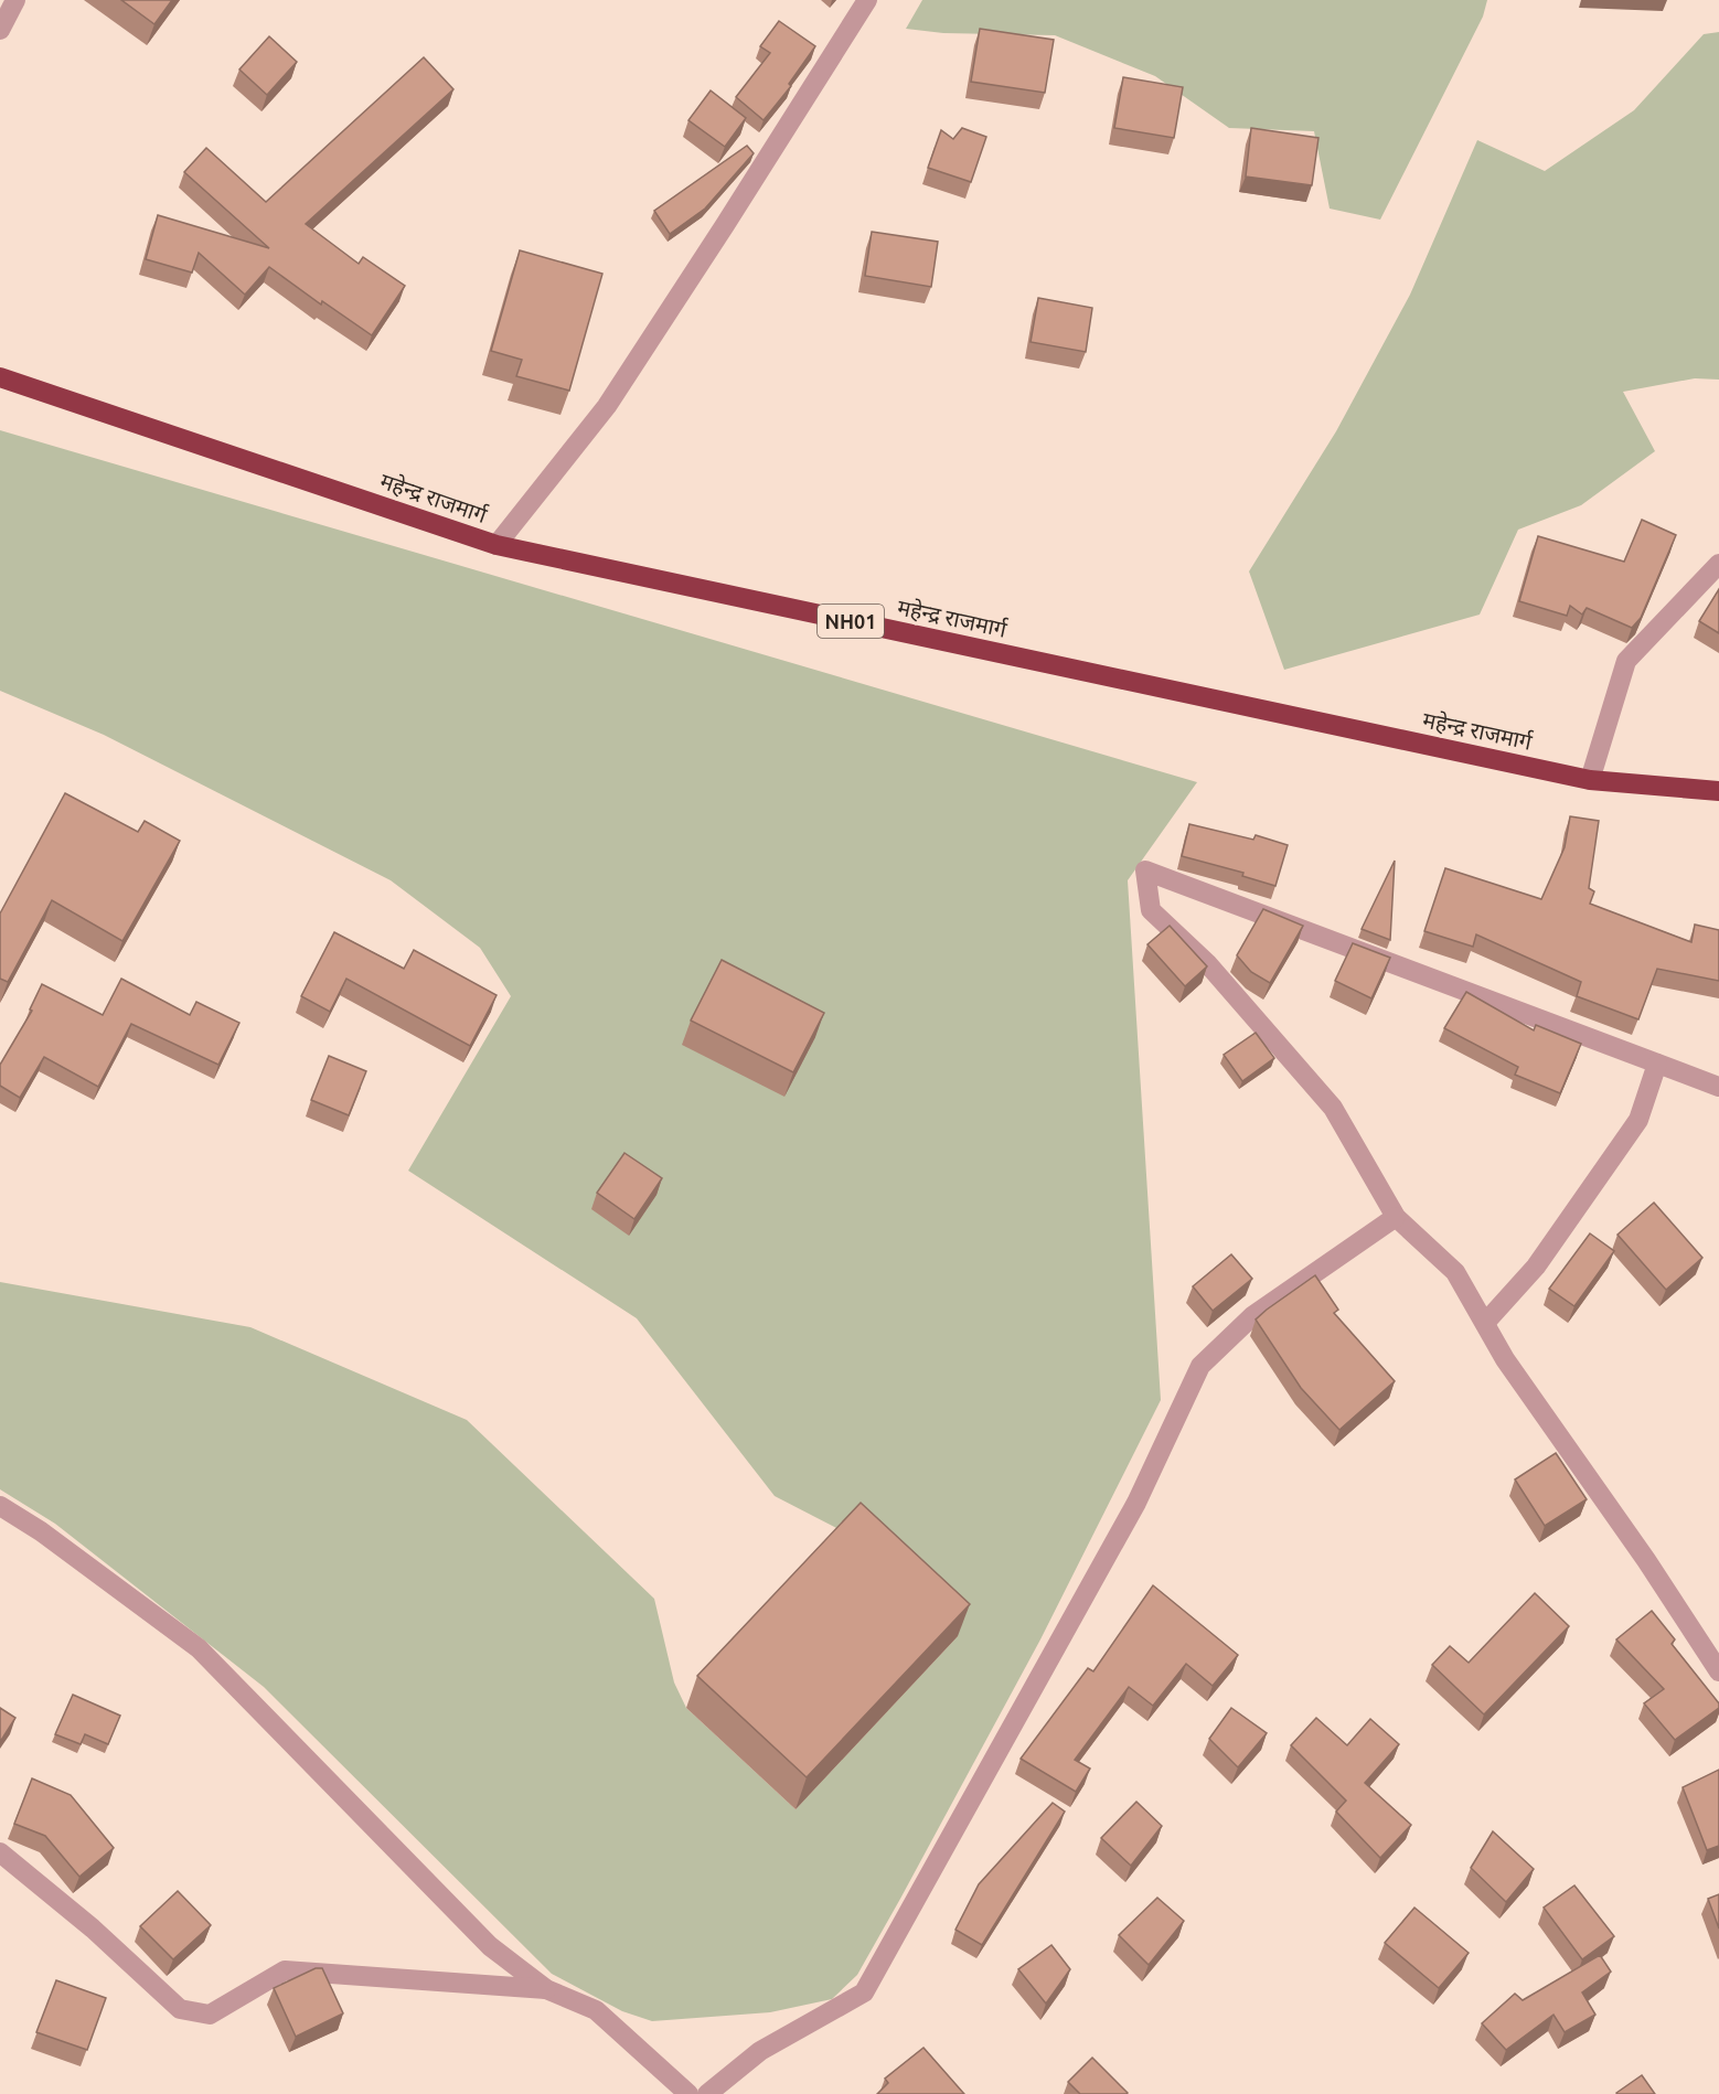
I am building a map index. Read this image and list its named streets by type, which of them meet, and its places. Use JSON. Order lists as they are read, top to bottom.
{
  "streets": {
    "highway": ["महेन्द्र राजमार्ग", "NH01"]
  }
}
